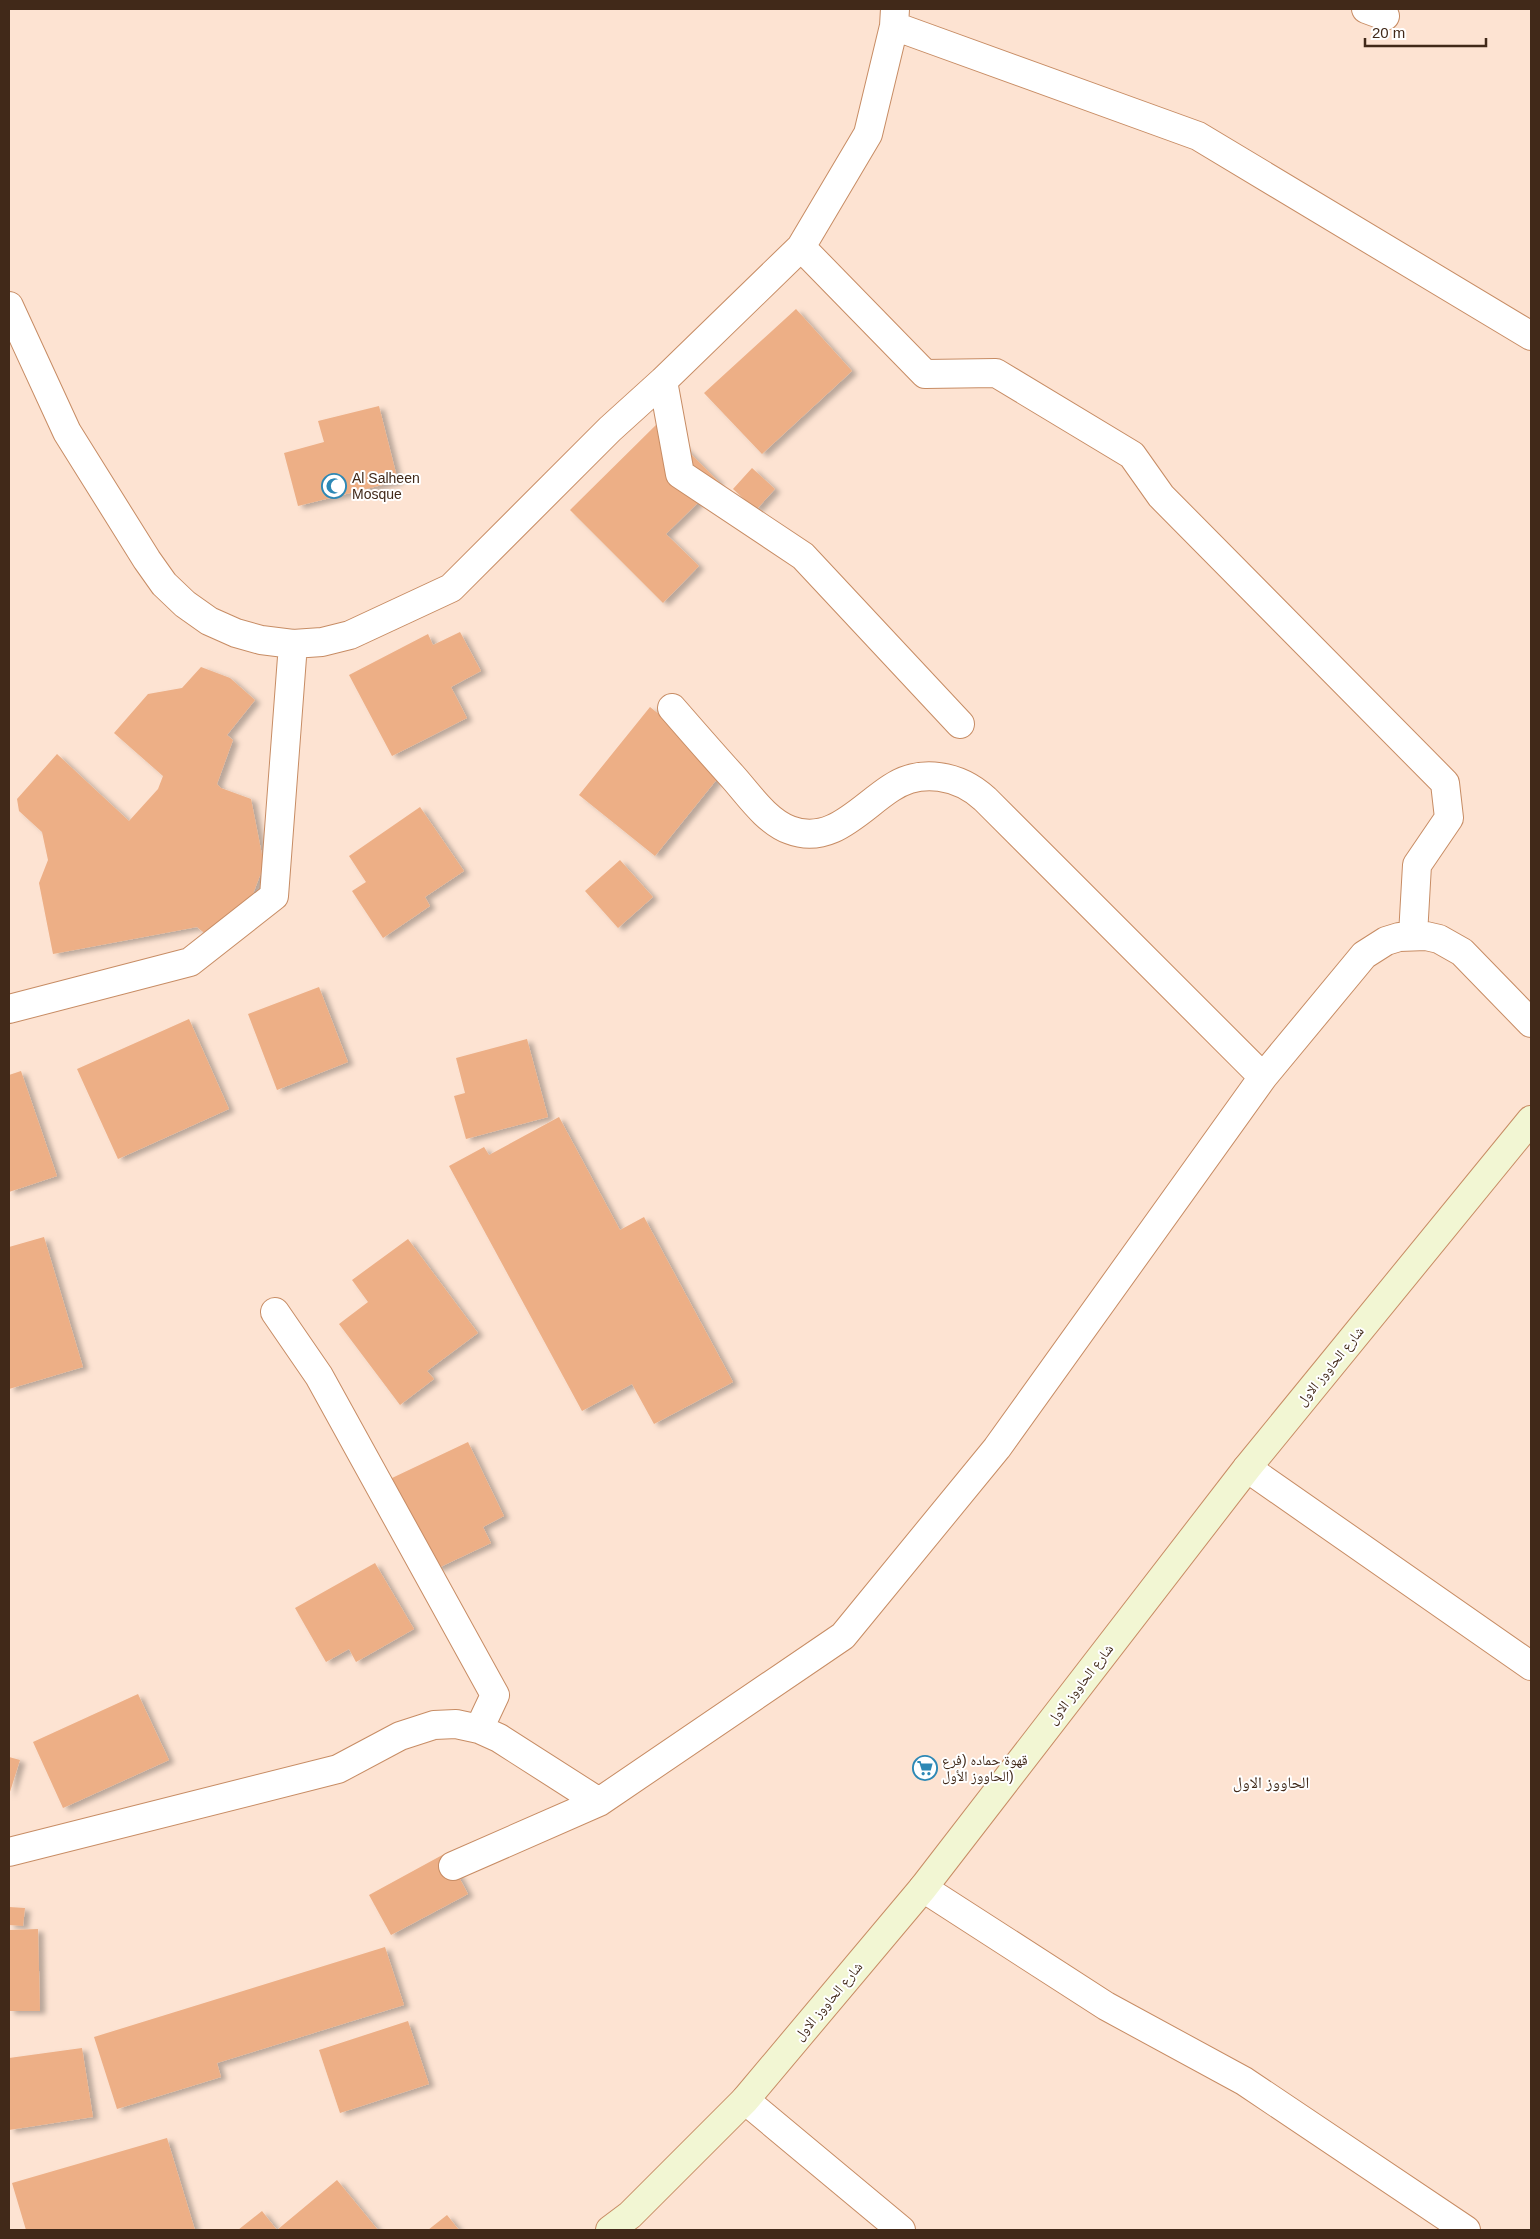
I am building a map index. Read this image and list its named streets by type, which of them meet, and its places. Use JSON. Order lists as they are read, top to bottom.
{
  "streets": {
    "main road": ["شارع الحاووز الاول"]
  },
  "districts": ["الحاووز الاول"],
  "places": {
    "mosque": ["Al Salheen Mosque"],
    "supermarket": ["قهوة حماده (فرع الحاووز الأول)"]
  },
  "scale_bar": "20 m"
}
